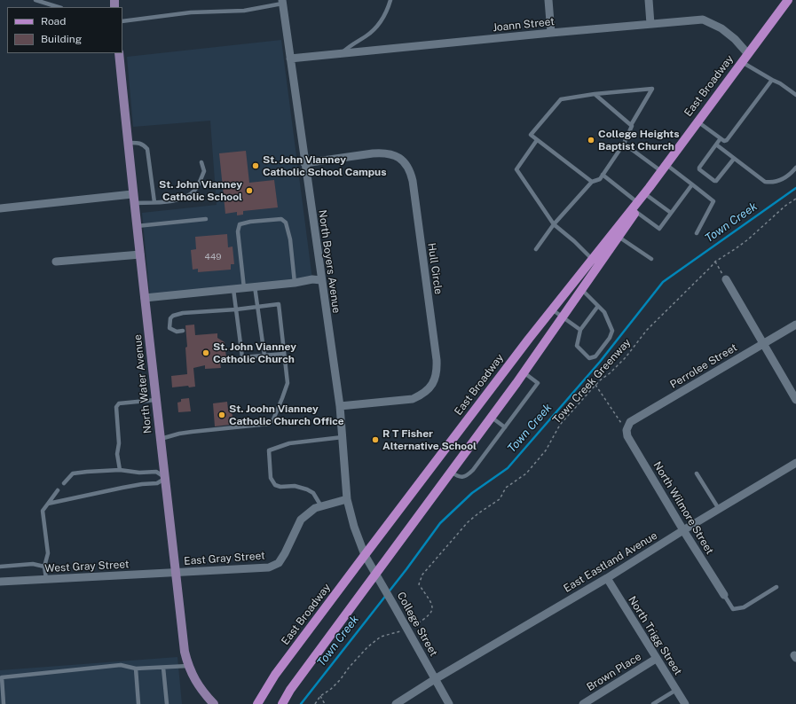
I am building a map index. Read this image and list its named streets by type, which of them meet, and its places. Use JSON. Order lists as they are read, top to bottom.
{
  "streets": {
    "main road": ["East Broadway", "North Water Avenue"],
    "street": [
      "Joann Street",
      "North Boyers Avenue",
      "Hull Circle",
      "Perrolee Street",
      "North Wilmore Street",
      "East Gray Street",
      "East Eastland Avenue",
      "West Gray Street",
      "College Street",
      "North Trigg Street",
      "Brown Place"
    ],
    "path": ["Town Creek Greenway"]
  },
  "crossings": [
    ["Joann Street", "East Broadway"],
    ["Joann Street", "North Boyers Avenue"],
    ["East Broadway", "North Boyers Avenue"],
    ["East Broadway", "College Street"],
    ["North Boyers Avenue", "Hull Circle"],
    ["North Boyers Avenue", "East Gray Street"],
    ["North Boyers Avenue", "College Street"],
    ["Perrolee Street", "North Wilmore Street"],
    ["Town Creek Greenway", "College Street"],
    ["North Water Avenue", "East Gray Street"],
    ["North Water Avenue", "West Gray Street"],
    ["North Wilmore Street", "East Eastland Avenue"],
    ["East Gray Street", "West Gray Street"],
    ["East Eastland Avenue", "College Street"],
    ["East Eastland Avenue", "North Trigg Street"],
    ["North Trigg Street", "Brown Place"]
  ],
  "water": ["Town Creek"],
  "places": [
    "College Heights Baptist Church",
    "St. John Vianney Catholic School Campus",
    "St. John Vianney Catholic School",
    "St. John Vianney Catholic Church",
    "St. Joohn Vianney Catholic Church Office",
    "R T Fisher Alternative School"
  ],
  "house_numbers": ["449"],
  "legend": ["Road", "Building"]
}
